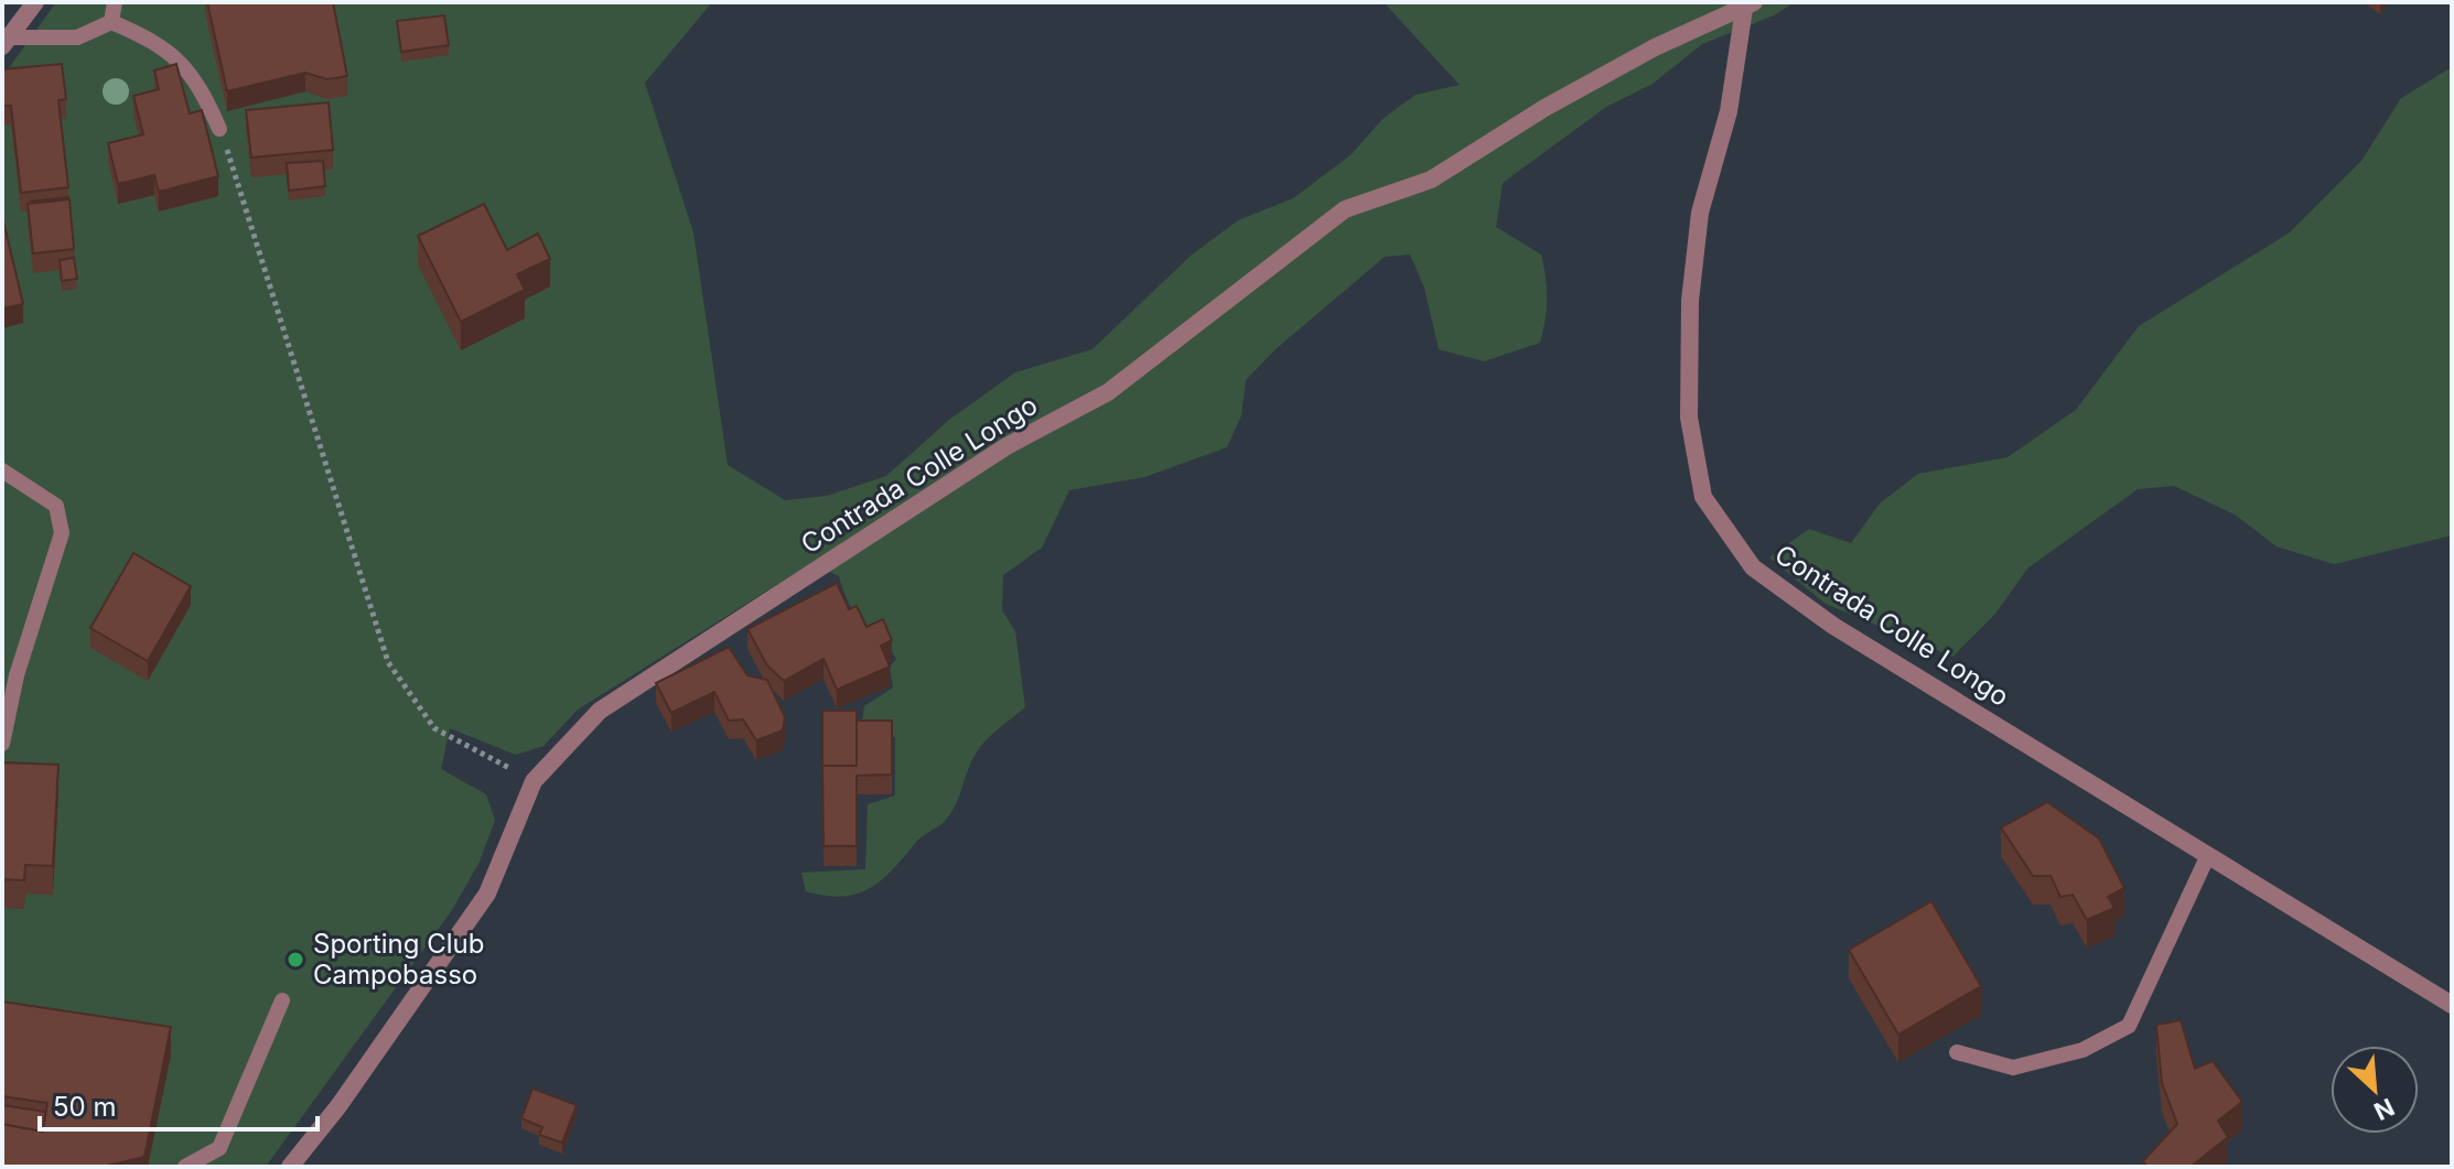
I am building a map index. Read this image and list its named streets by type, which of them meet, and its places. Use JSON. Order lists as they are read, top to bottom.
{
  "streets": {
    "street": ["Contrada Colle Longo"]
  },
  "places": ["Sporting Club Campobasso"],
  "scale_bar": "50 m",
  "north": "bottom right"
}
